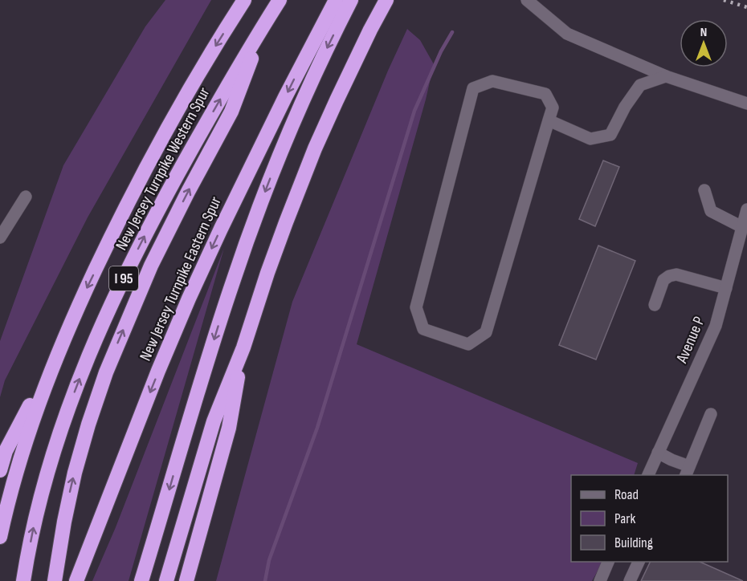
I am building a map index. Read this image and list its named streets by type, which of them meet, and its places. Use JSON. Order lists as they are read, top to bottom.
{
  "streets": {
    "highway": ["New Jersey Turnpike Western Spur", "I 95", "New Jersey Turnpike Eastern Spur"],
    "street": ["Avenue P"]
  },
  "legend": ["Road", "Park", "Building"],
  "north": "top"
}
